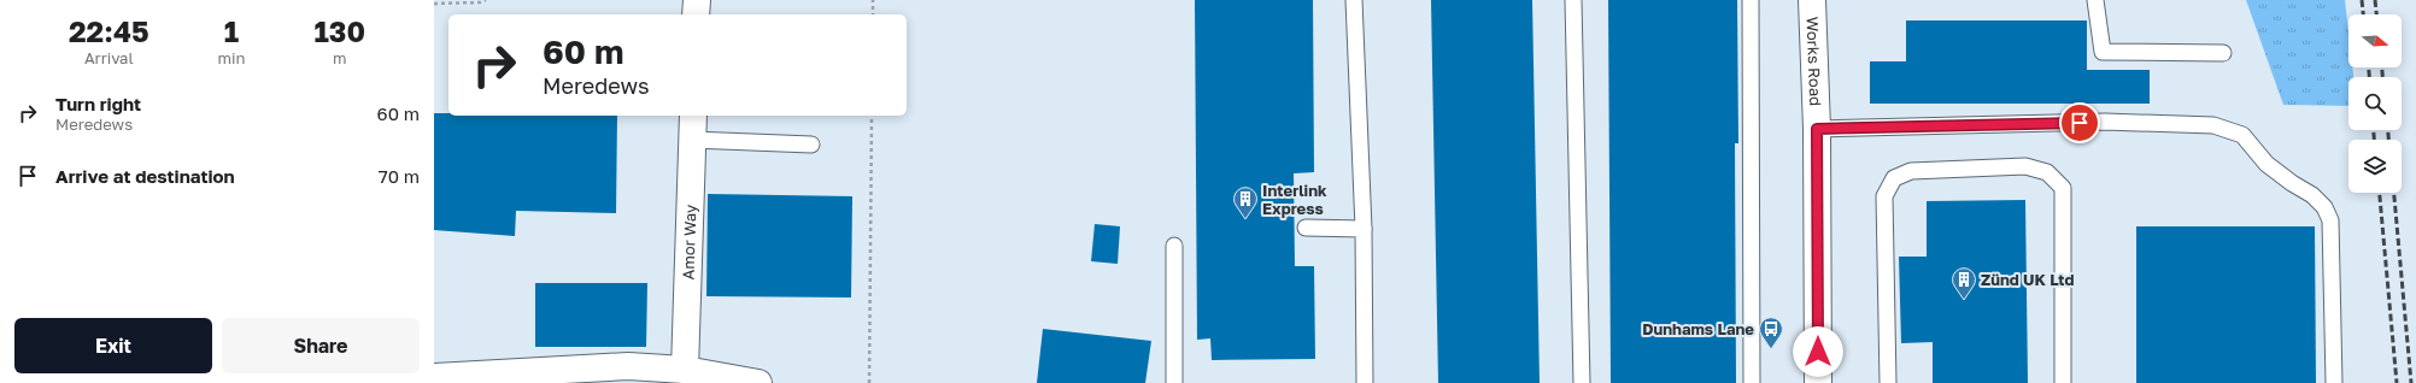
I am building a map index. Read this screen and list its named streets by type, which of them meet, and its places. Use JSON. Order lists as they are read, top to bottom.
{
  "streets": {
    "street": ["Works Road", "Amor Way"]
  },
  "places": {
    "building": ["Interlink Express", "Zünd UK Ltd"],
    "bus stop": ["Dunhams Lane"]
  },
  "north": "right",
  "page": {
    "eta": [
      "22:45",
      "Arrival",
      "1",
      "min",
      "130",
      "m"
    ],
    "turn": ["60 m", "Meredews"],
    "list": [
      {
        "name": "Turn right",
        "note": "Meredews",
        "value": "60 m"
      },
      {
        "name": "Arrive at destination",
        "value": "70 m"
      }
    ],
    "buttons": ["Exit", "Share"]
  }
}
